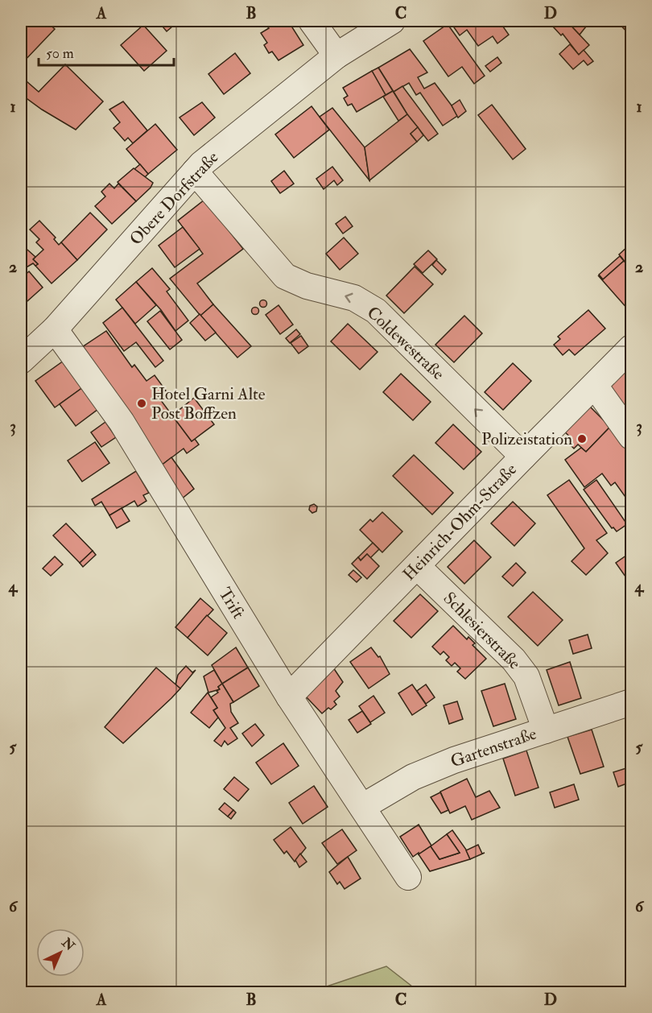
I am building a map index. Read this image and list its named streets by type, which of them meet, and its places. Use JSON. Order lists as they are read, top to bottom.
{
  "streets": {
    "street": [
      "Obere Dorfstraße",
      "Coldewestraße",
      "Heinrich-Ohm-Straße",
      "Trift",
      "Schlesierstraße",
      "Gartenstraße"
    ]
  },
  "crossings": [
    ["Obere Dorfstraße", "Coldewestraße"],
    ["Obere Dorfstraße", "Trift"],
    ["Coldewestraße", "Heinrich-Ohm-Straße"],
    ["Heinrich-Ohm-Straße", "Trift"],
    ["Heinrich-Ohm-Straße", "Schlesierstraße"],
    ["Trift", "Gartenstraße"],
    ["Schlesierstraße", "Gartenstraße"]
  ],
  "one_way": ["Coldewestraße"],
  "places": ["Hotel Garni Alte Post Boffzen", "Polizeistation"],
  "scale_bar": "50 m",
  "north": "top right",
  "grid": {
    "columns": [
      "A",
      "B",
      "C",
      "D"
    ],
    "rows": [
      "1",
      "2",
      "3",
      "4",
      "5",
      "6"
    ]
  }
}
